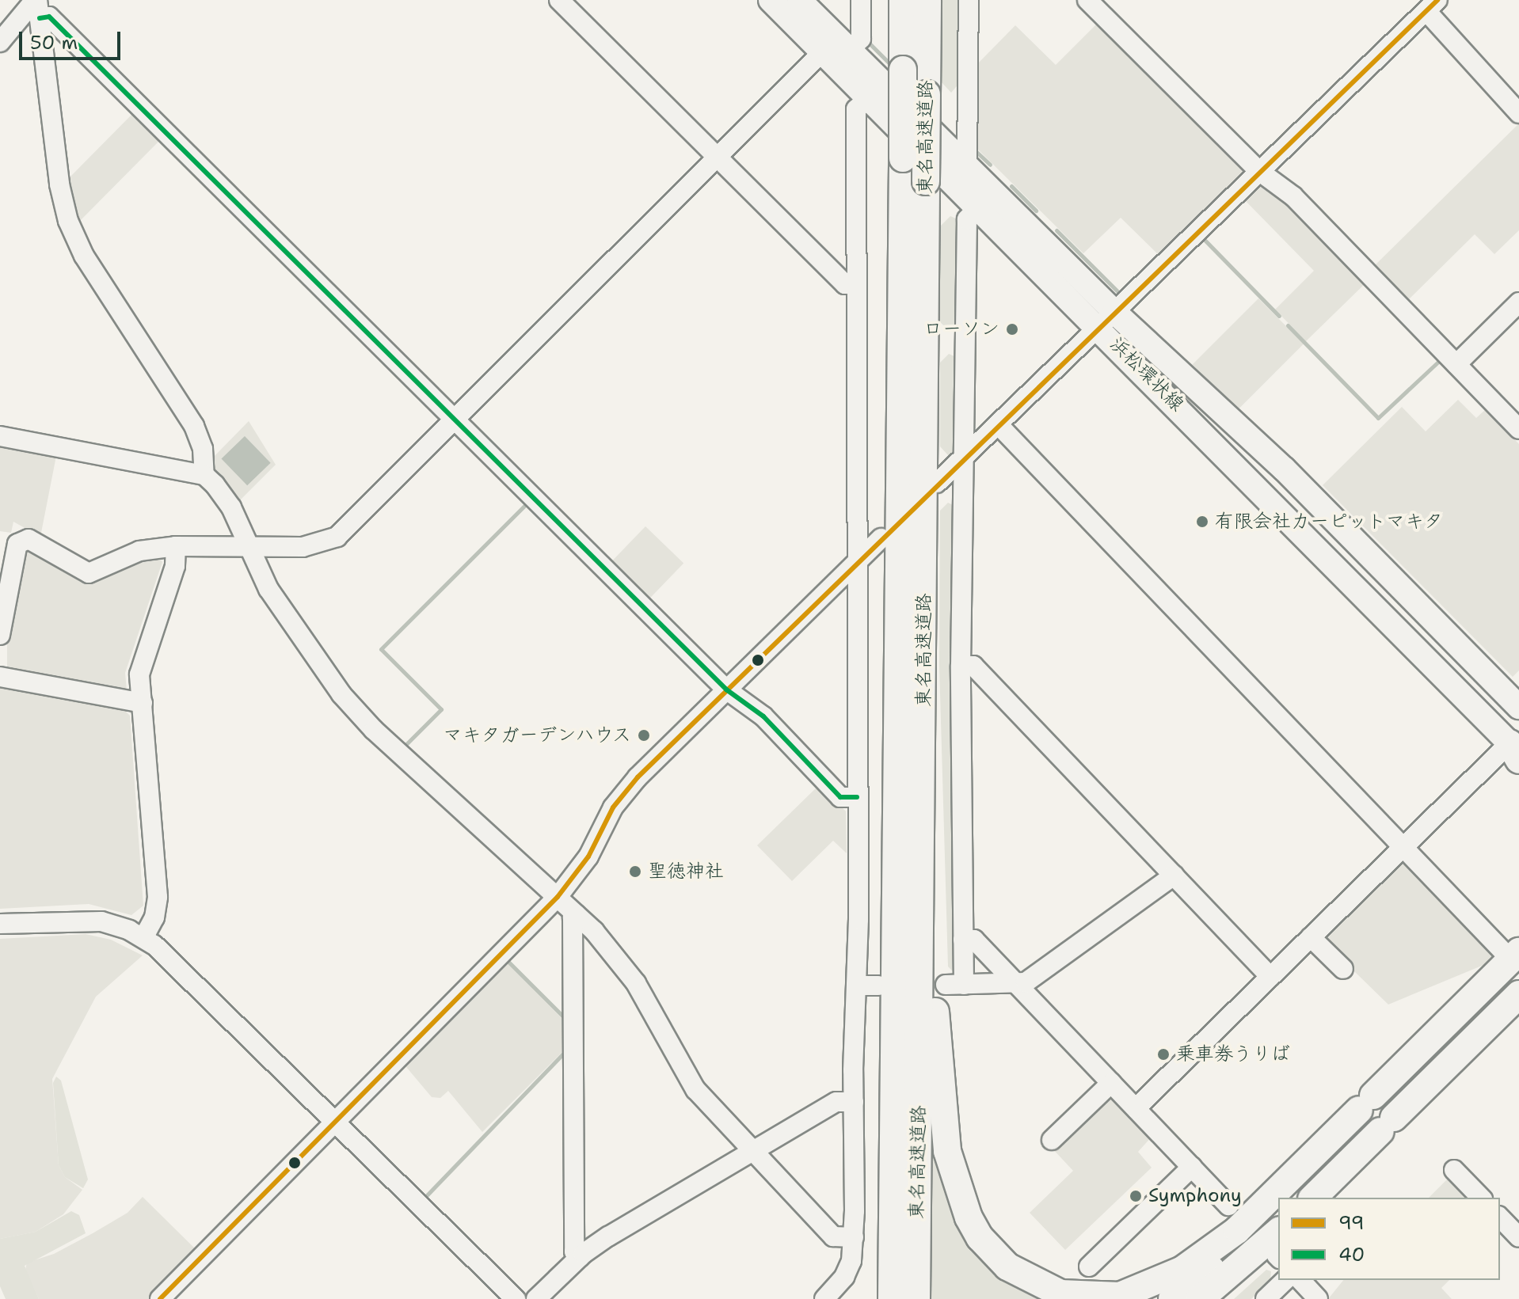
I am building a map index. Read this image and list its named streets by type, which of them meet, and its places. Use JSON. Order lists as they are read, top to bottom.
{
  "streets": {
    "highway": ["東名高速道路"],
    "main road": ["浜松環状線"]
  },
  "places": [
    "ローソン",
    "有限会社カーピットマキタ",
    "マキタガーデンハウス",
    "聖徳神社",
    "乗車券うりば",
    "Symphony"
  ],
  "lines": ["transit line 99", "transit line 40"],
  "legend": ["99", "40"],
  "scale_bar": "50 m"
}
